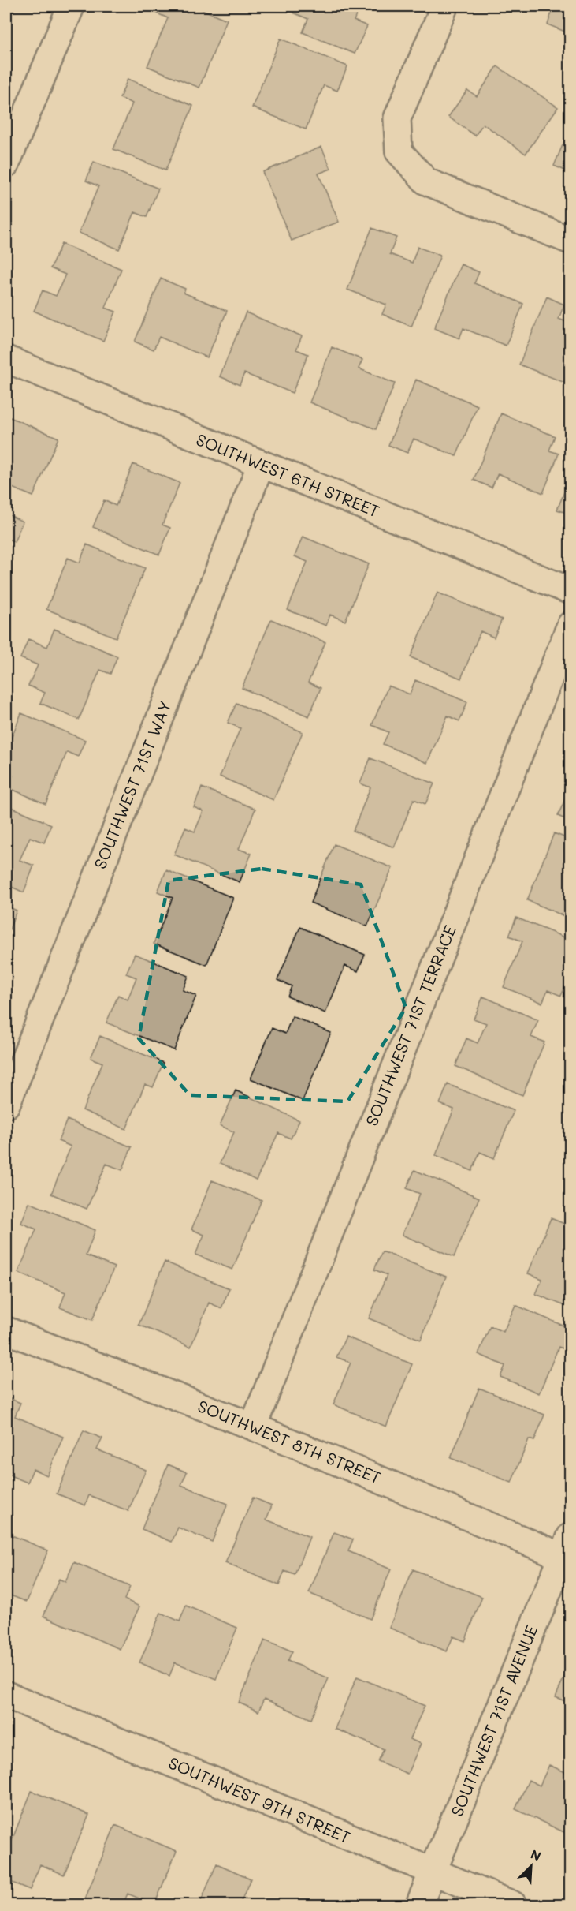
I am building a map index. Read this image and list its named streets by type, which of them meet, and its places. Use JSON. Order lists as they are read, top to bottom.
{
  "streets": {
    "street": [
      "SOUTHWEST 6TH STREET",
      "SOUTHWEST 71ST WAY",
      "SOUTHWEST 71ST TERRACE",
      "SOUTHWEST 8TH STREET",
      "SOUTHWEST 71ST AVENUE",
      "SOUTHWEST 9TH STREET"
    ]
  },
  "crossings": [
    ["SOUTHWEST 6TH STREET", "SOUTHWEST 71ST WAY"],
    ["SOUTHWEST 71ST TERRACE", "SOUTHWEST 8TH STREET"],
    ["SOUTHWEST 8TH STREET", "SOUTHWEST 71ST AVENUE"],
    ["SOUTHWEST 71ST AVENUE", "SOUTHWEST 9TH STREET"]
  ],
  "north": "top right"
}
